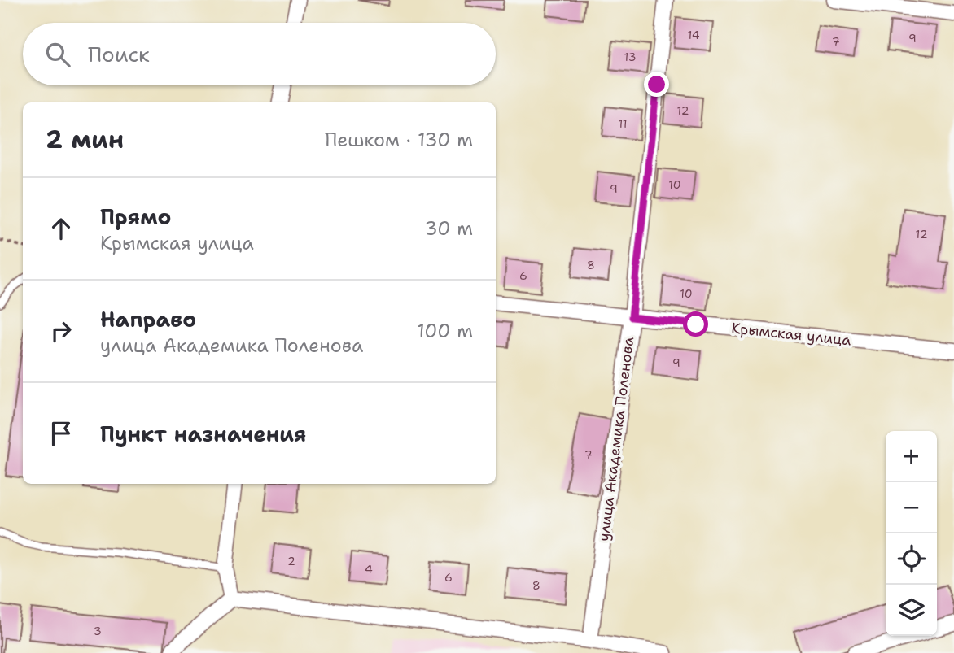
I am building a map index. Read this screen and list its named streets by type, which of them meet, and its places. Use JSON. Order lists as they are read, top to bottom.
{
  "streets": {
    "street": ["Крымская улица", "улица Академика Поленова"]
  },
  "crossings": [
    ["Крымская улица", "улица Академика Поленова"]
  ],
  "house_numbers": [
    "14",
    "9",
    "7",
    "13",
    "12",
    "11",
    "10",
    "9",
    "12",
    "8",
    "6",
    "10",
    "9",
    "7",
    "2",
    "4",
    "6",
    "8",
    "3"
  ],
  "page": {
    "search": "Поиск",
    "heading": ["2 мин", "Пешком · 130 m"],
    "list": [
      ["Прямо", "Крымская улица", "30 m"],
      ["Направо", "улица Академика Поленова", "100 m"],
      "Пункт назначения"
    ],
    "map_buttons": ["+", "−"]
  }
}
